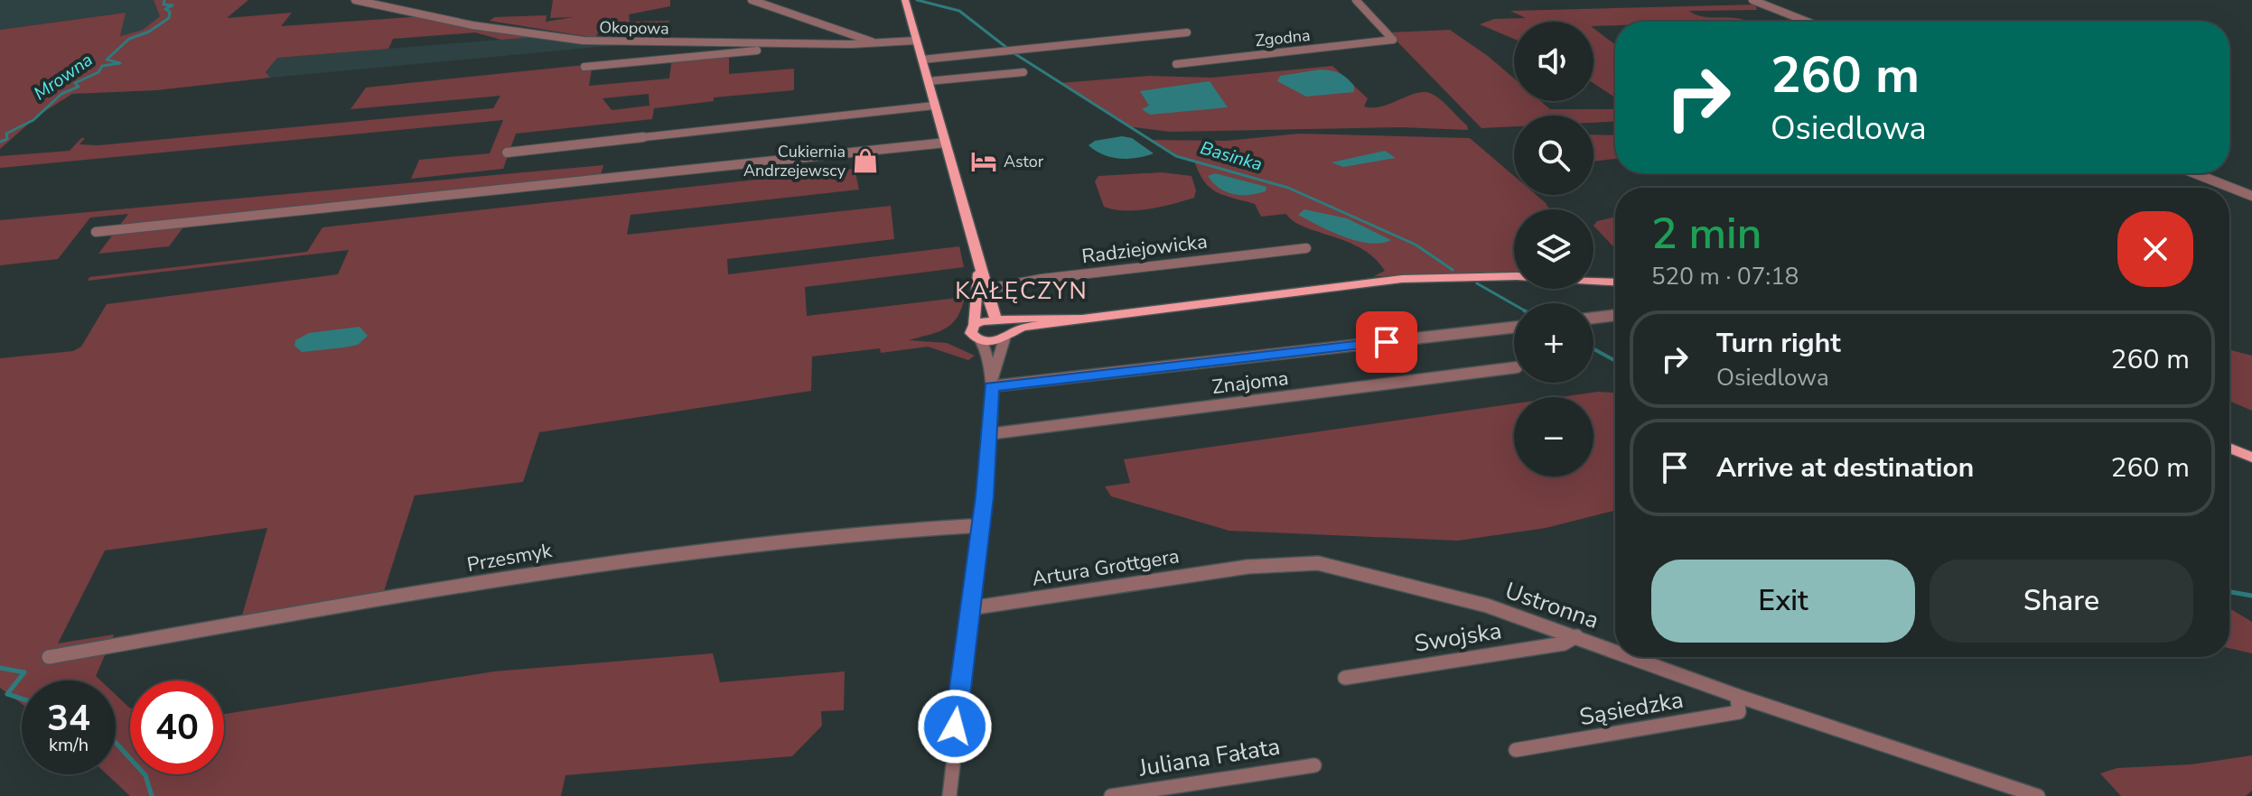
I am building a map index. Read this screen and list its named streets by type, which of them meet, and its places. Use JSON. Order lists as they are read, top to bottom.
{
  "streets": {
    "street": [
      "Okopowa",
      "Zgodna",
      "Radziejowicka",
      "Znajoma",
      "Przesmyk",
      "Artura Grottgera",
      "Ustronna",
      "Swojska",
      "Sąsiedzka",
      "Juliana Fałata"
    ]
  },
  "crossings": [
    ["Artura Grottgera", "Ustronna"],
    ["Ustronna", "Swojska"],
    ["Ustronna", "Sąsiedzka"]
  ],
  "districts": ["KAŁĘCZYN"],
  "water": ["Mrowna", "Basinka"],
  "places": {
    "shop": ["Cukiernia Andrzejewscy"],
    "hotel": ["Astor"]
  },
  "page": {
    "map_buttons": ["+", "−"],
    "turn": ["260 m", "Osiedlowa"],
    "heading": ["2 min", "520 m · 07:18"],
    "list": [
      {
        "name": "Turn right",
        "note": "Osiedlowa",
        "value": "260 m"
      },
      {
        "name": "Arrive at destination",
        "value": "260 m"
      }
    ],
    "buttons": ["Exit", "Share"],
    "speed": "34 km/h",
    "limit": "40"
  }
}
